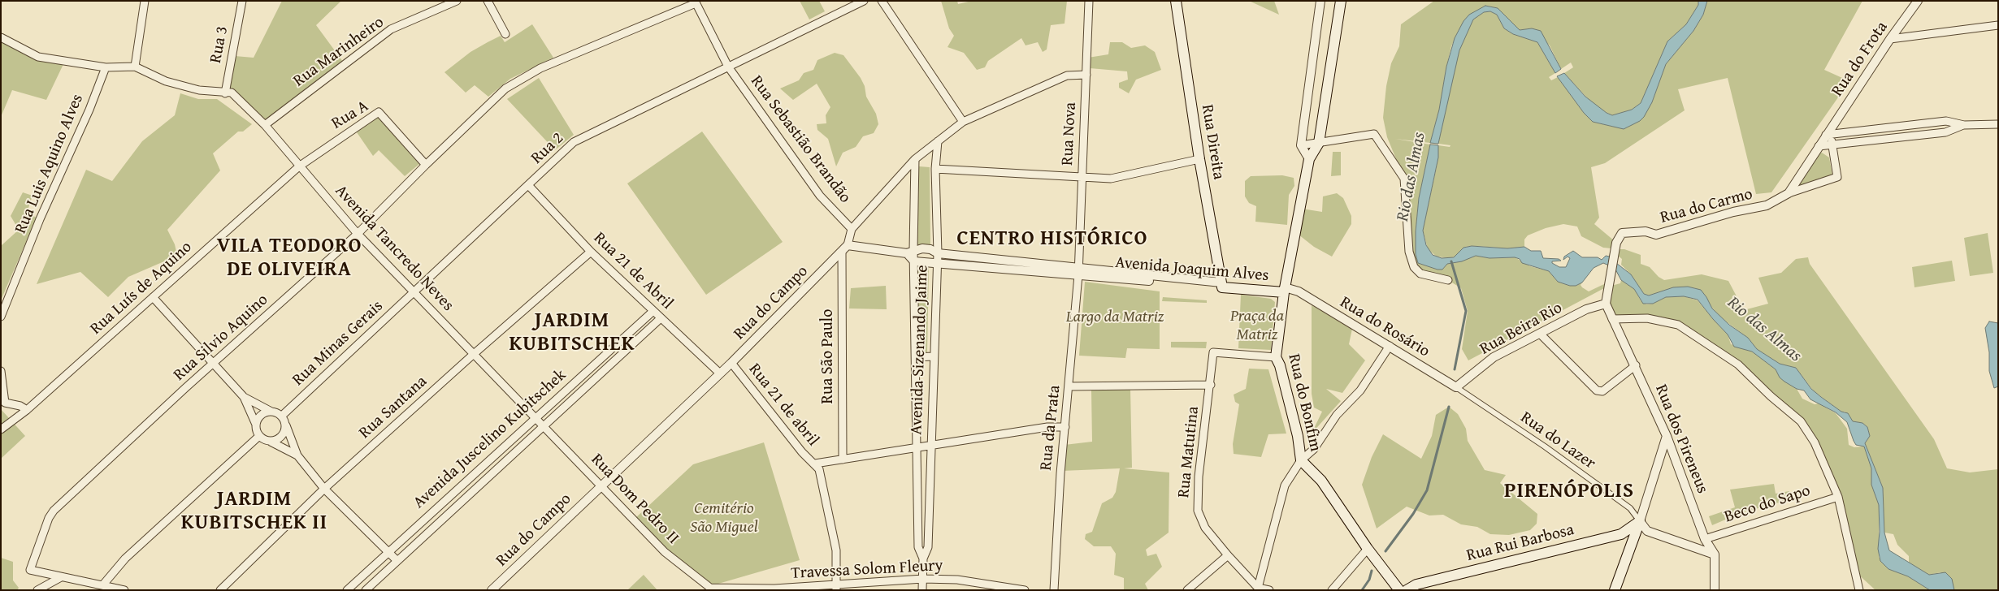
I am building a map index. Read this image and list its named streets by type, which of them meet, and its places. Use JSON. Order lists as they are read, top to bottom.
{
  "streets": {
    "main road": [
      "Rua Direita",
      "Avenida Joaquim Alves",
      "Rua do Bonfim",
      "Rua Rui Barbosa"
    ],
    "street": [
      "Rua 3",
      "Rua Marinheiro",
      "Rua do Frota",
      "Rua A",
      "Rua Nova",
      "Rua Sebastião Brandão",
      "Rua 2",
      "Rua Luis Aquino Alves",
      "Rua do Carmo",
      "Avenida Tancredo Neves",
      "Rua 21 de Abril",
      "Rua Luís de Aquino",
      "Rua do Campo",
      "Rua do Rosário",
      "Rua Beira Rio",
      "Rua Silvio Aquino",
      "Rua Minas Gerais",
      "Avenida Sizenando Jaime",
      "Rua São Paulo",
      "Rua 21 de abril",
      "Rua Santana",
      "Rua da Prata",
      "Avenida Juscelino Kubitschek",
      "Rua dos Pireneus",
      "Rua do Lazer",
      "Rua Matutina",
      "Rua Dom Pedro II",
      "Beco do Sapo",
      "Travessa Solom Fleury"
    ]
  },
  "crossings": [
    ["Rua 3", "Avenida Tancredo Neves"],
    ["Rua Marinheiro", "Avenida Tancredo Neves"],
    ["Rua A", "Avenida Tancredo Neves"],
    ["Rua A", "Rua Luís de Aquino"],
    ["Rua A", "Rua Silvio Aquino"],
    ["Rua Nova", "Avenida Joaquim Alves"],
    ["Rua Nova", "Rua do Campo"],
    ["Rua Nova", "Rua da Prata"],
    ["Rua Sebastião Brandão", "Rua 2"],
    ["Rua Sebastião Brandão", "Rua do Campo"],
    ["Rua Sebastião Brandão", "Rua Silvio Aquino"],
    ["Rua Direita", "Avenida Joaquim Alves"],
    ["Rua 2", "Avenida Tancredo Neves"],
    ["Rua 2", "Rua 21 de Abril"],
    ["Rua 2", "Rua Minas Gerais"],
    ["Rua do Carmo", "Rua Beira Rio"],
    ["Rua do Carmo", "Rua dos Pireneus"],
    ["Avenida Tancredo Neves", "Rua Luís de Aquino"],
    ["Avenida Tancredo Neves", "Rua Silvio Aquino"],
    ["Avenida Tancredo Neves", "Rua Minas Gerais"],
    ["Avenida Tancredo Neves", "Rua Santana"],
    ["Avenida Tancredo Neves", "Avenida Juscelino Kubitschek"],
    ["Avenida Tancredo Neves", "Rua Dom Pedro II"],
    ["Avenida Joaquim Alves", "Rua do Campo"],
    ["Avenida Joaquim Alves", "Rua do Rosário"],
    ["Avenida Joaquim Alves", "Avenida Sizenando Jaime"],
    ["Avenida Joaquim Alves", "Rua do Bonfim"],
    ["Avenida Joaquim Alves", "Rua da Prata"],
    ["Rua 21 de Abril", "Rua do Campo"],
    ["Rua 21 de Abril", "Rua Santana"],
    ["Rua 21 de Abril", "Avenida Juscelino Kubitschek"],
    ["Rua do Campo", "Avenida Sizenando Jaime"],
    ["Rua do Campo", "Rua São Paulo"],
    ["Rua do Campo", "Rua 21 de abril"],
    ["Rua do Campo", "Rua Dom Pedro II"],
    ["Rua do Rosário", "Rua Beira Rio"],
    ["Rua do Rosário", "Rua do Bonfim"],
    ["Rua do Rosário", "Rua do Lazer"],
    ["Rua Beira Rio", "Rua dos Pireneus"],
    ["Rua Beira Rio", "Rua do Lazer"],
    ["Avenida Sizenando Jaime", "Travessa Solom Fleury"],
    ["Rua do Bonfim", "Rua Matutina"],
    ["Avenida Juscelino Kubitschek", "Rua Dom Pedro II"],
    ["Rua dos Pireneus", "Beco do Sapo"],
    ["Rua do Lazer", "Rua Rui Barbosa"],
    ["Rua Dom Pedro II", "Travessa Solom Fleury"]
  ],
  "districts": [
    "CENTRO HISTÓRICO",
    "VILA TEODORO DE OLIVEIRA",
    "JARDIM KUBITSCHEK",
    "PIRENÓPOLIS",
    "JARDIM KUBITSCHEK II"
  ],
  "water": ["Rio das Almas"],
  "parks": ["Praça da Matriz", "Largo da Matriz", "Cemitério São Miguel"]
}
